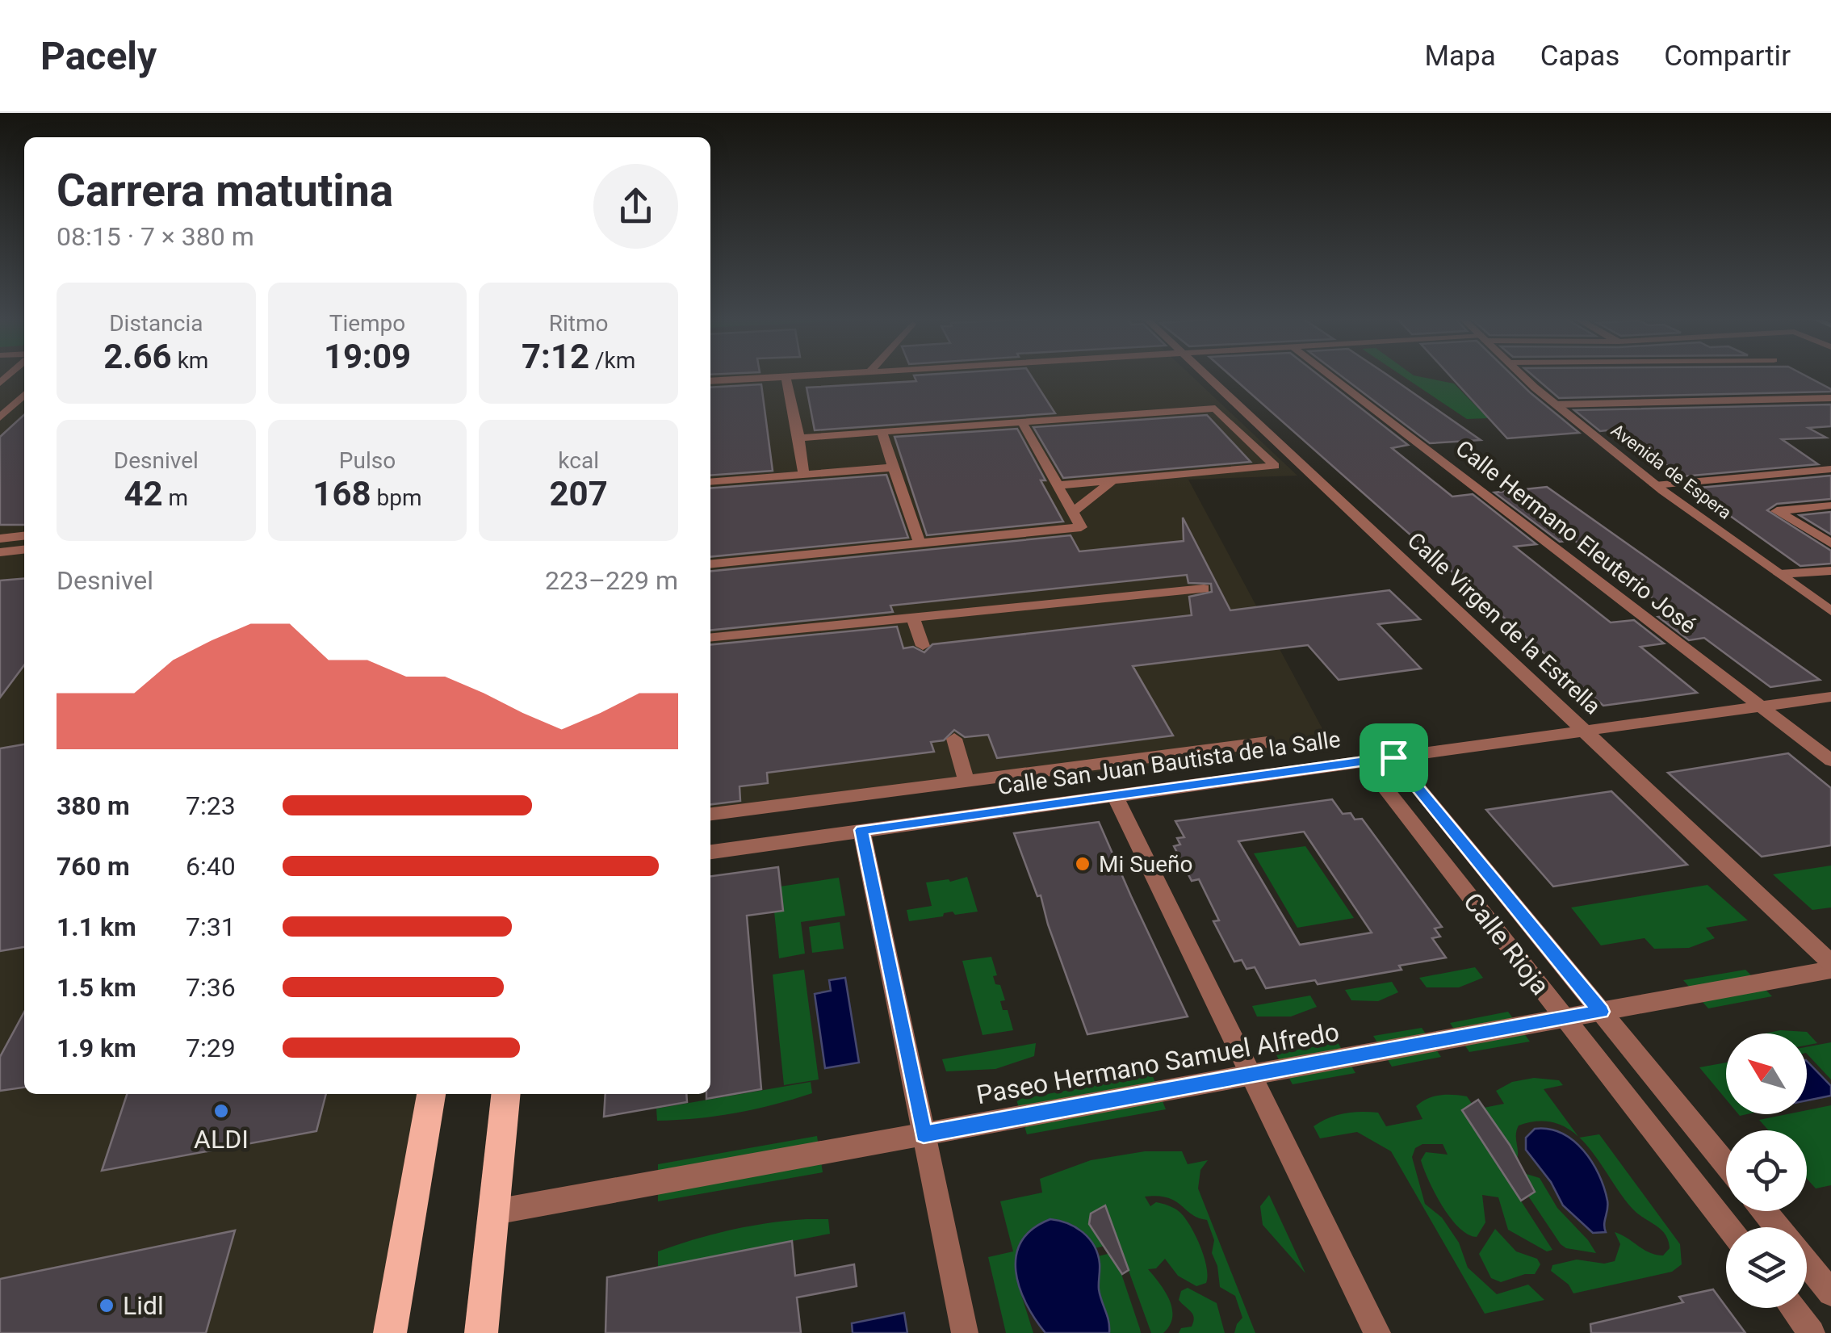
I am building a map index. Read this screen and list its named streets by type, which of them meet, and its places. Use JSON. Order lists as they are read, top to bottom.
{
  "streets": {
    "street": [
      "Avenida de Espera",
      "Calle Hermano Eleuterio José",
      "Calle Virgen de la Estrella",
      "Calle San Juan Bautista de la Salle",
      "Calle Rioja",
      "Paseo Hermano Samuel Alfredo"
    ]
  },
  "crossings": [
    ["Calle Hermano Eleuterio José", "Calle San Juan Bautista de la Salle"],
    ["Calle Virgen de la Estrella", "Calle San Juan Bautista de la Salle"],
    ["Calle San Juan Bautista de la Salle", "Calle Rioja"],
    ["Calle Rioja", "Paseo Hermano Samuel Alfredo"]
  ],
  "places": ["Mi Sueño", "ALDI", "Lidl"],
  "north": "top left",
  "page": {
    "header": "Pacely",
    "nav": ["Mapa", "Capas", "Compartir"],
    "heading": ["Carrera matutina", "08:15 · 7 × 380 m"],
    "stats": [
      ["Distancia", "2.66 km"],
      ["Tiempo", "19:09"],
      ["Ritmo", "7:12 /km"],
      ["Desnivel", "42 m"],
      ["Pulso", "168 bpm"],
      ["kcal", "207"]
    ],
    "chart": ["Desnivel", "223–229 m"],
    "list": [
      {
        "name": "380 m",
        "note": "7:23"
      },
      {
        "name": "760 m",
        "note": "6:40"
      },
      {
        "name": "1.1 km",
        "note": "7:31"
      },
      {
        "name": "1.5 km",
        "note": "7:36"
      },
      {
        "name": "1.9 km",
        "note": "7:29"
      }
    ]
  }
}
